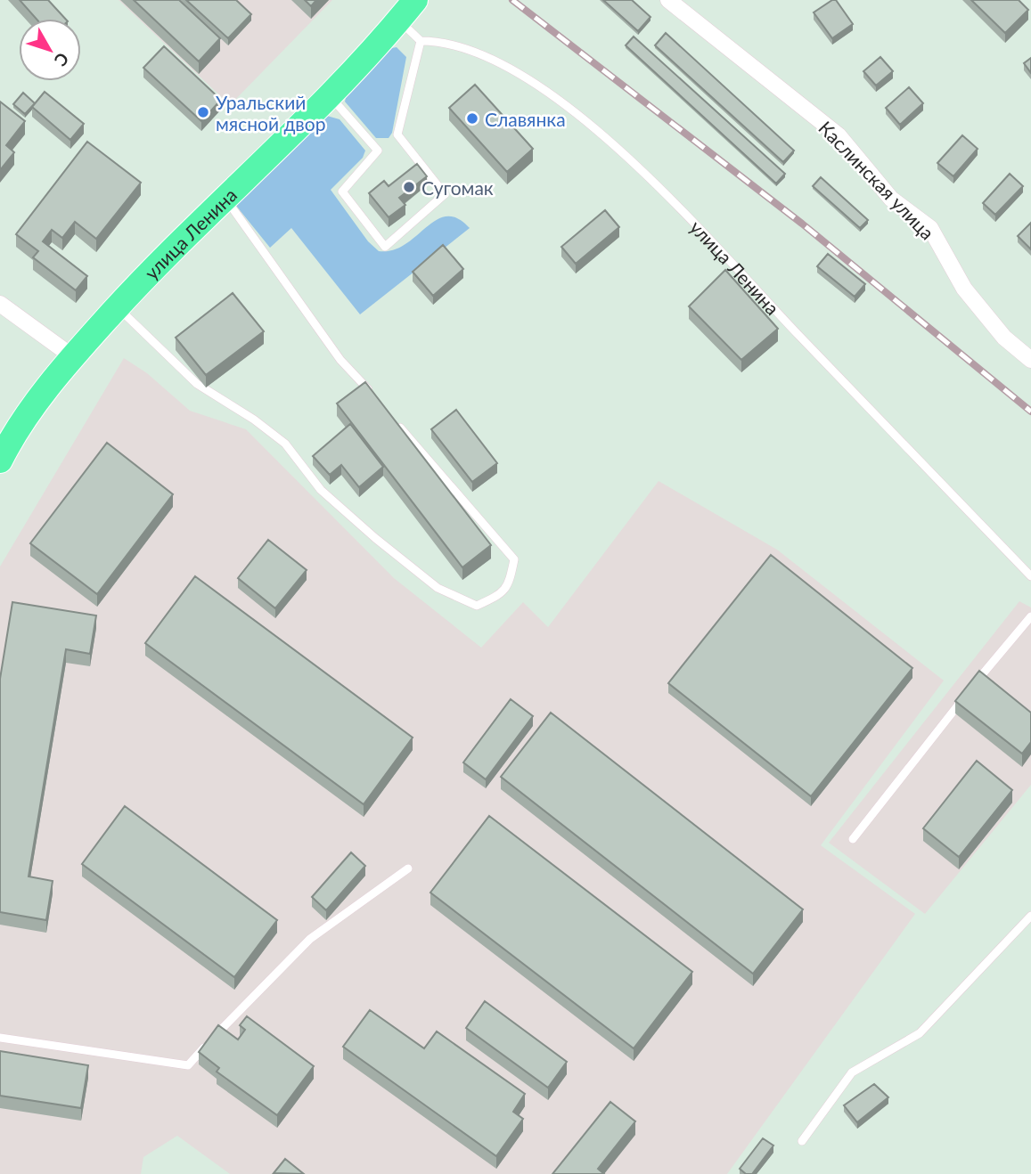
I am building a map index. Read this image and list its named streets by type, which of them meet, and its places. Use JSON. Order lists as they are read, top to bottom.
{
  "streets": {
    "main road": ["улица Ленина"],
    "street": ["Каслинская улица"]
  },
  "places": ["Уральский мясной двор", "Славянка", "Сугомак"],
  "north": "bottom right"
}
